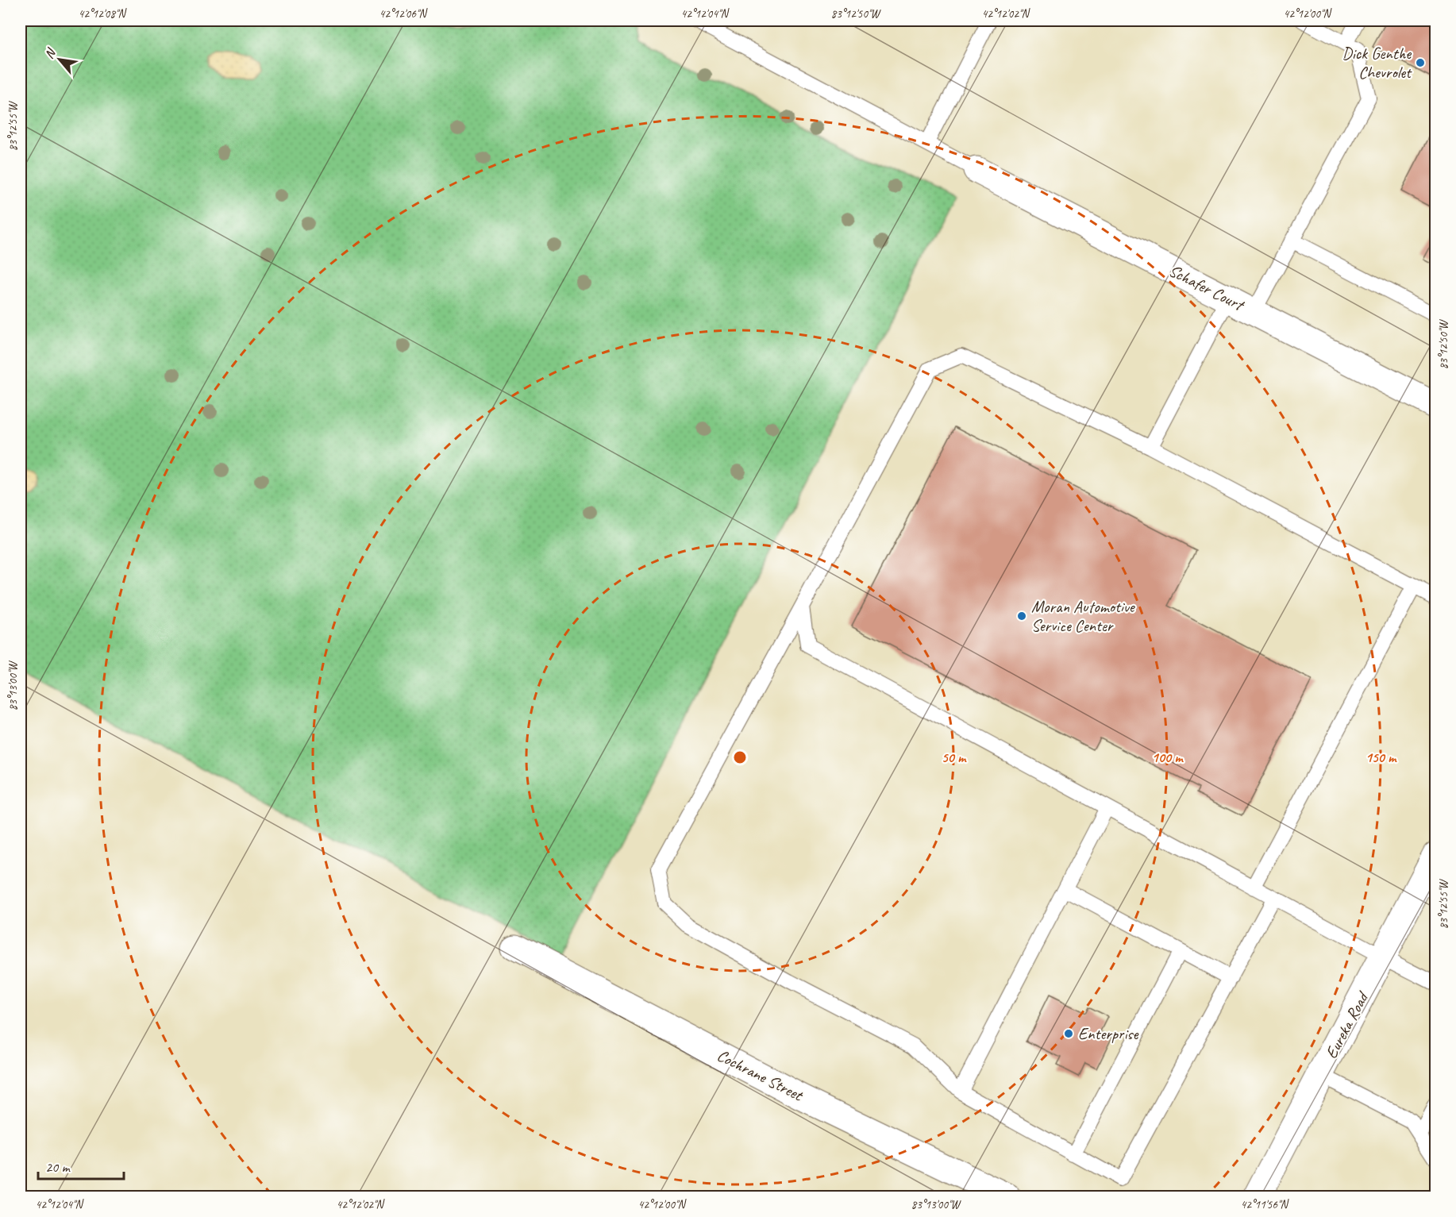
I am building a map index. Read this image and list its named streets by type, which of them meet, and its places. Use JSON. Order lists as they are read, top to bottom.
{
  "streets": {
    "street": ["Schafer Court", "Eureka Road", "Cochrane Street"]
  },
  "places": ["Dick Genthe Chevrolet", "Moran Automotive Service Center", "Enterprise"],
  "scale_bar": "20 m",
  "north": "top left",
  "coordinates": [
    "42°12'08\"N",
    "42°12'06\"N",
    "42°12'04\"N",
    "83°12'50\"W",
    "42°12'02\"N",
    "42°12'00\"N",
    "83°12'55\"W",
    "83°13'00\"W",
    "42°11'56\"N"
  ],
  "rings": ["50 m", "100 m", "150 m"]
}
